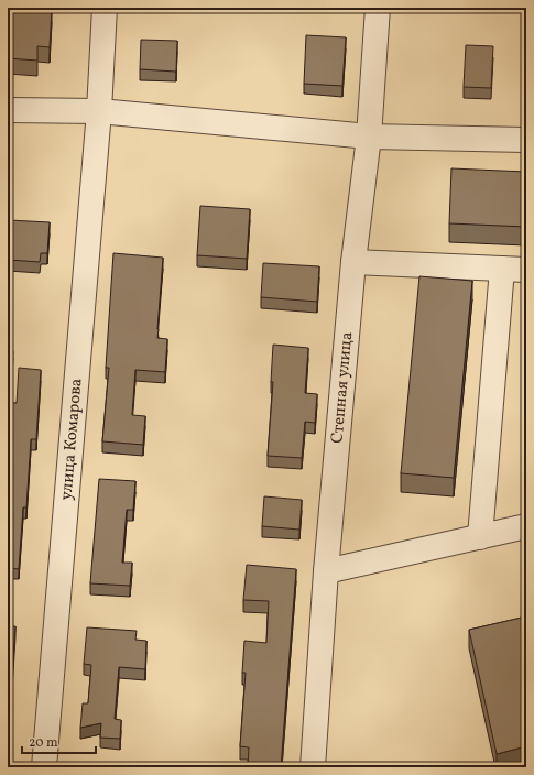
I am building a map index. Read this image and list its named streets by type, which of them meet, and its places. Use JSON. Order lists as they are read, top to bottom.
{
  "streets": {
    "street": ["Степная улица", "улица Комарова"]
  },
  "scale_bar": "20 m"
}
